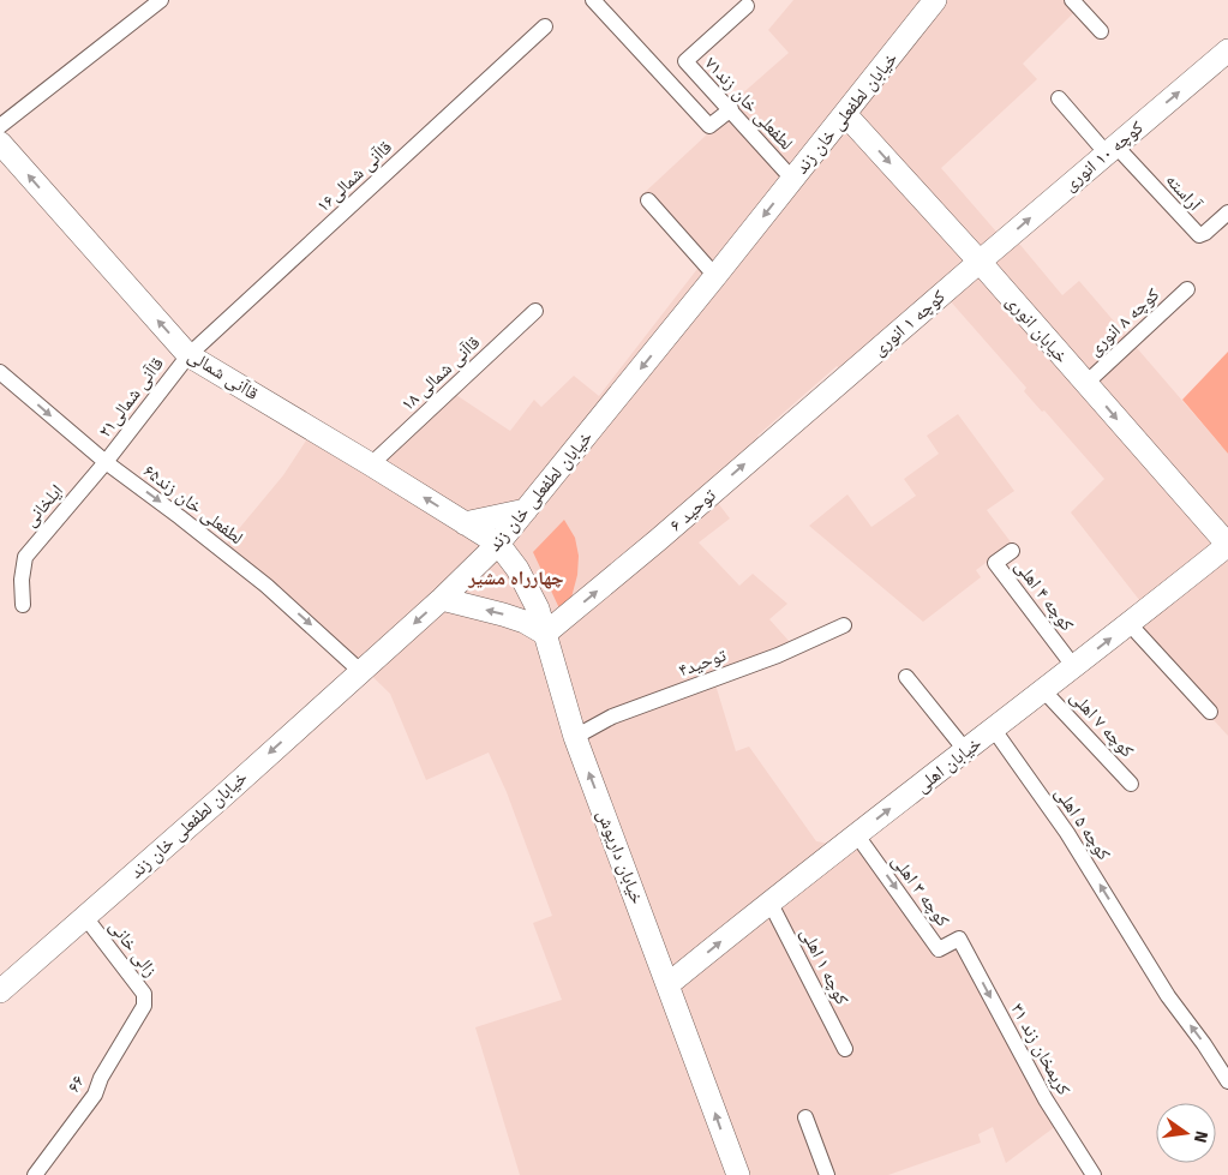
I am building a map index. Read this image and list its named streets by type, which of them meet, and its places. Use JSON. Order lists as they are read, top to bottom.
{
  "streets": {
    "street": [
      "لطفعلی خان زند۷۱",
      "خیابان لطفعلی خان زند",
      "کوچه ۱۰ انوری",
      "قاآنی شمالی۱۶",
      "آراسته",
      "کوچه ۸ انوری",
      "کوچه ۱ انوری",
      "خیابان انوری",
      "۱۸ قاآنی شمالی",
      "قاآنی شمالی",
      "قاآنی شمالی۲۱",
      "لطفعلی خان زند۶۵",
      "ایلخانی",
      "۶ توحید",
      "کوچه ۴ اهلی",
      "توحید۴",
      "کوچه ۷ اهلی",
      "خیابان اهلی",
      "کوچه ۵ اهلی",
      "خیابان داریوش",
      "کوچه ۳ اهلی",
      "زالی خانی",
      "کوچه ۱ اهلی",
      "کریمخان زند ۳۱",
      "۶۶"
    ]
  },
  "crossings": [
    ["لطفعلی خان زند۷۱", "خیابان لطفعلی خان زند"],
    ["خیابان لطفعلی خان زند", "خیابان انوری"],
    ["خیابان لطفعلی خان زند", "قاآنی شمالی"],
    ["خیابان لطفعلی خان زند", "لطفعلی خان زند۶۵"],
    ["خیابان لطفعلی خان زند", "خیابان داریوش"],
    ["خیابان لطفعلی خان زند", "زالی خانی"],
    ["کوچه ۱۰ انوری", "آراسته"],
    ["کوچه ۱۰ انوری", "کوچه ۱ انوری"],
    ["کوچه ۱۰ انوری", "خیابان انوری"],
    ["قاآنی شمالی۱۶", "قاآنی شمالی"],
    ["قاآنی شمالی۱۶", "قاآنی شمالی۲۱"],
    ["کوچه ۸ انوری", "خیابان انوری"],
    ["کوچه ۱ انوری", "خیابان انوری"],
    ["کوچه ۱ انوری", "۶ توحید"],
    ["خیابان انوری", "خیابان اهلی"],
    ["۱۸ قاآنی شمالی", "قاآنی شمالی"],
    ["قاآنی شمالی", "قاآنی شمالی۲۱"],
    ["قاآنی شمالی", "خیابان داریوش"],
    ["قاآنی شمالی۲۱", "لطفعلی خان زند۶۵"],
    ["قاآنی شمالی۲۱", "ایلخانی"],
    ["لطفعلی خان زند۶۵", "ایلخانی"],
    ["۶ توحید", "خیابان داریوش"],
    ["کوچه ۴ اهلی", "خیابان اهلی"],
    ["توحید۴", "خیابان داریوش"],
    ["کوچه ۷ اهلی", "خیابان اهلی"],
    ["خیابان اهلی", "کوچه ۵ اهلی"],
    ["خیابان اهلی", "خیابان داریوش"],
    ["خیابان اهلی", "کوچه ۳ اهلی"],
    ["خیابان اهلی", "کوچه ۱ اهلی"],
    ["کوچه ۳ اهلی", "کریمخان زند ۳۱"],
    ["زالی خانی", "۶۶"]
  ],
  "one_way": [
    "خیابان لطفعلی خان زند",
    "کوچه ۱۰ انوری",
    "خیابان انوری",
    "قاآنی شمالی",
    "لطفعلی خان زند۶۵",
    "۶ توحید",
    "خیابان اهلی",
    "کوچه ۵ اهلی",
    "خیابان داریوش",
    "کوچه ۳ اهلی",
    "کریمخان زند ۳۱"
  ],
  "districts": ["چهارراه مشیر"],
  "north": "right"
}
